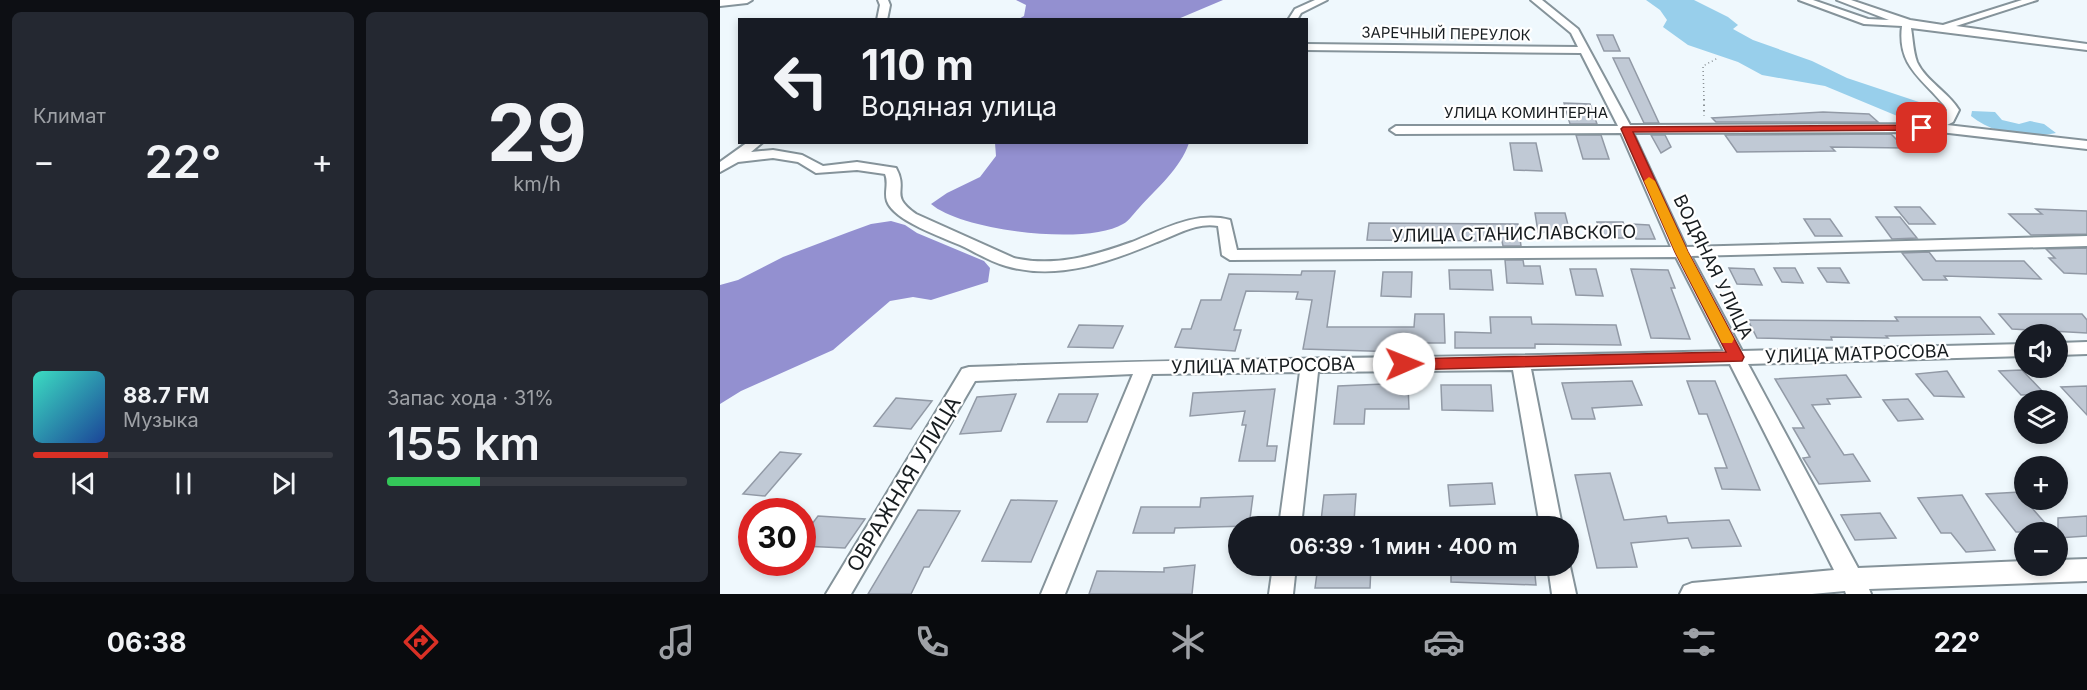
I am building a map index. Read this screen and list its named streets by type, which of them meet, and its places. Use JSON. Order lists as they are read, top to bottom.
{
  "streets": {
    "street": [
      "ЗАРЕЧНЫЙ ПЕРЕУЛОК",
      "УЛИЦА КОМИНТЕРНА",
      "УЛИЦА СТАНИСЛАВСКОГО",
      "ВОДЯНАЯ УЛИЦА",
      "УЛИЦА МАТРОСОВА",
      "ОВРАЖНАЯ УЛИЦА"
    ]
  },
  "crossings": [
    ["ЗАРЕЧНЫЙ ПЕРЕУЛОК", "ВОДЯНАЯ УЛИЦА"],
    ["УЛИЦА КОМИНТЕРНА", "ВОДЯНАЯ УЛИЦА"],
    ["УЛИЦА СТАНИСЛАВСКОГО", "ВОДЯНАЯ УЛИЦА"],
    ["ВОДЯНАЯ УЛИЦА", "УЛИЦА МАТРОСОВА"],
    ["УЛИЦА МАТРОСОВА", "ОВРАЖНАЯ УЛИЦА"]
  ],
  "page": {
    "tile": [
      "Климат",
      ["29", "km/h"],
      ["Запас хода · 31%", "155 km"]
    ],
    "turn": ["110 m", "Водяная улица"],
    "heat": ["−", "22°", "+"],
    "map_buttons": ["+", "−"],
    "song": ["88.7 FM", "Музыка"],
    "limit": "30",
    "trip": "06:39 · 1 мин · 400 m",
    "tabs": ["06:38", "22°"]
  }
}
